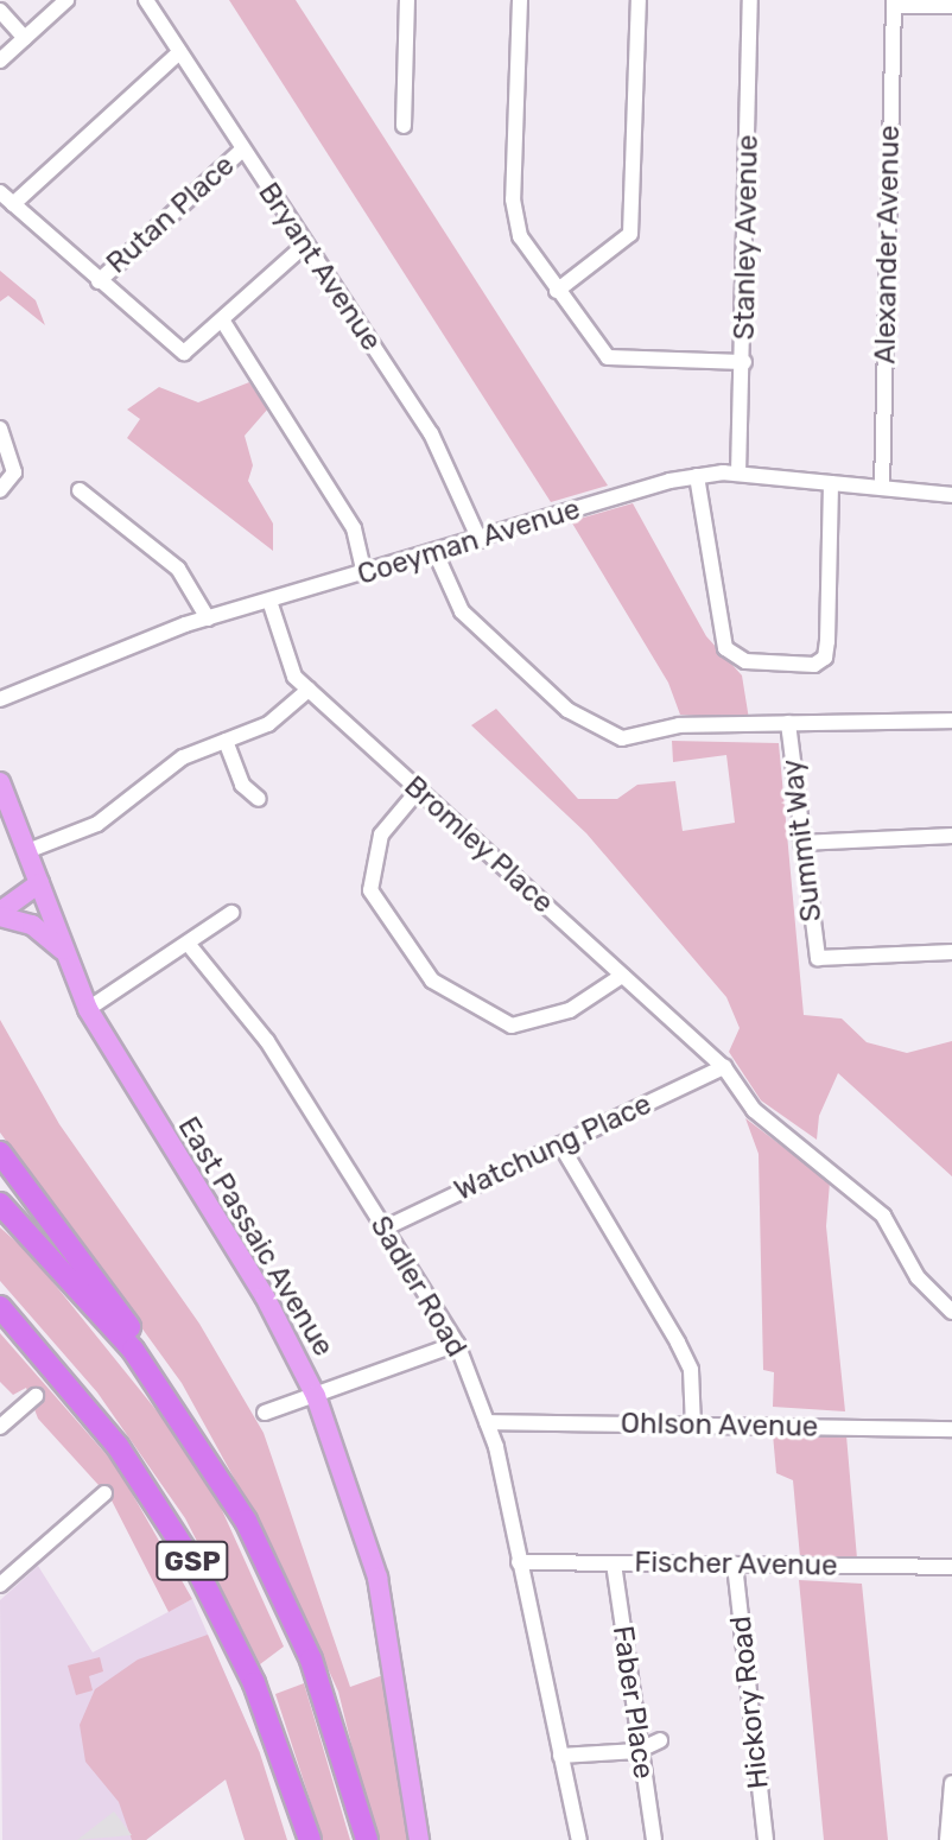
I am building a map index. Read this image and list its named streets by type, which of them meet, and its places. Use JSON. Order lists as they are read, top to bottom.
{
  "streets": {
    "highway": ["GSP"],
    "main road": ["East Passaic Avenue"],
    "street": [
      "Rutan Place",
      "Stanley Avenue",
      "Alexander Avenue",
      "Bryant Avenue",
      "Coeyman Avenue",
      "Summit Way",
      "Bromley Place",
      "Watchung Place",
      "Sadler Road",
      "Ohlson Avenue",
      "Fischer Avenue",
      "Faber Place",
      "Hickory Road"
    ]
  },
  "crossings": [
    ["Rutan Place", "Bryant Avenue"],
    ["Stanley Avenue", "Coeyman Avenue"],
    ["Alexander Avenue", "Coeyman Avenue"],
    ["Bryant Avenue", "Coeyman Avenue"],
    ["Coeyman Avenue", "Bromley Place"],
    ["Bromley Place", "Watchung Place"],
    ["Watchung Place", "Sadler Road"],
    ["Sadler Road", "Ohlson Avenue"],
    ["Sadler Road", "Fischer Avenue"],
    ["Fischer Avenue", "Faber Place"],
    ["Fischer Avenue", "Hickory Road"]
  ]
}
